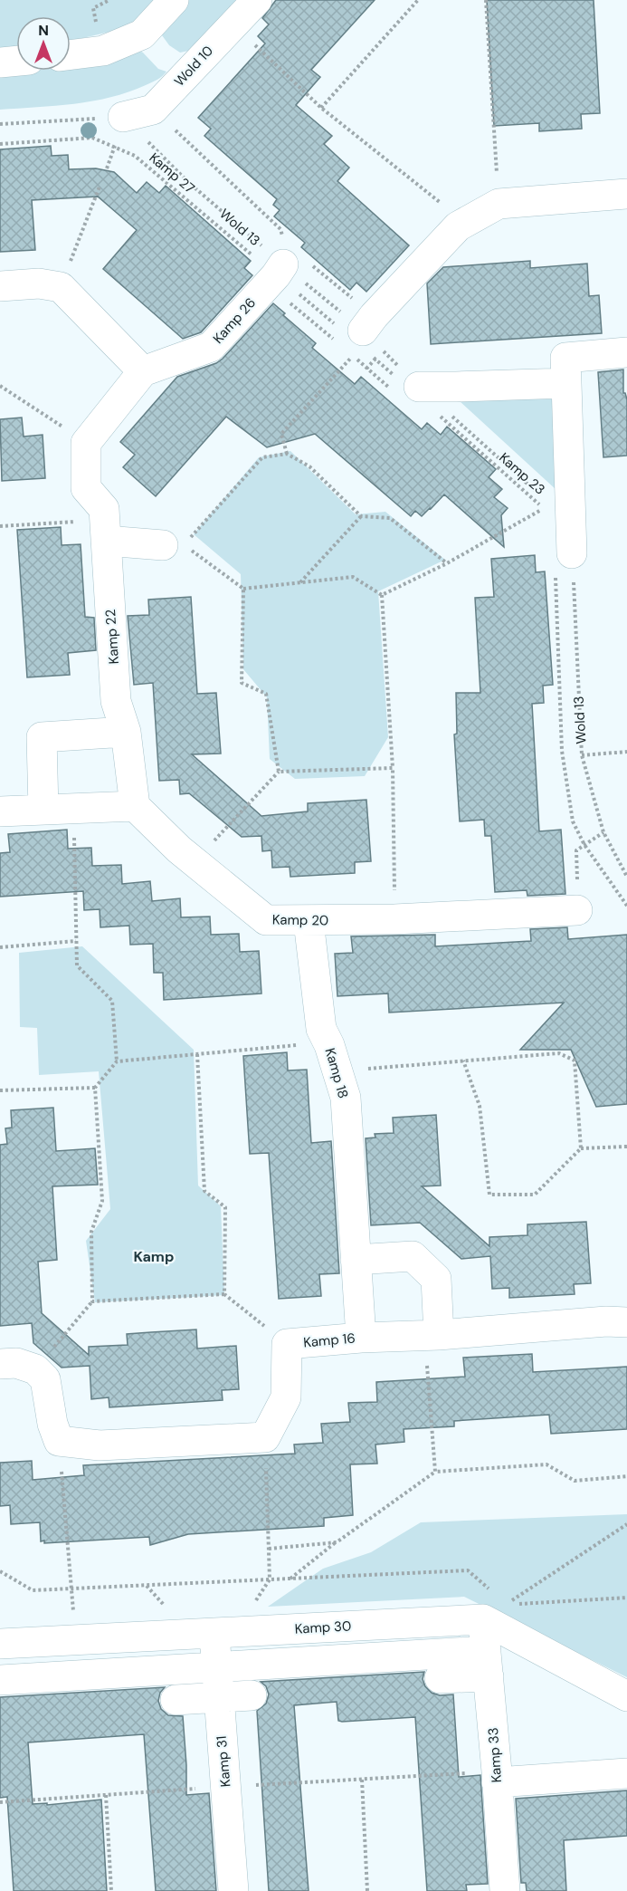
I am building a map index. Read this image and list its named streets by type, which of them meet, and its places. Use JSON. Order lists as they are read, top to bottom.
{
  "streets": {
    "street": [
      "Wold 10",
      "Kamp 26",
      "Kamp 22",
      "Kamp 20",
      "Kamp 18",
      "Kamp 16",
      "Kamp 30",
      "Kamp 33",
      "Kamp 31"
    ],
    "path": ["Kamp 27", "Wold 13", "Kamp 23"]
  },
  "crossings": [
    ["Wold 10", "Wold 13"],
    ["Kamp 27", "Wold 13"],
    ["Kamp 27", "Kamp 26"],
    ["Wold 13", "Kamp 26"],
    ["Kamp 22", "Kamp 20"],
    ["Kamp 20", "Kamp 18"],
    ["Kamp 18", "Kamp 16"],
    ["Kamp 30", "Kamp 33"],
    ["Kamp 30", "Kamp 31"]
  ],
  "districts": ["Kamp"],
  "north": "top"
}
